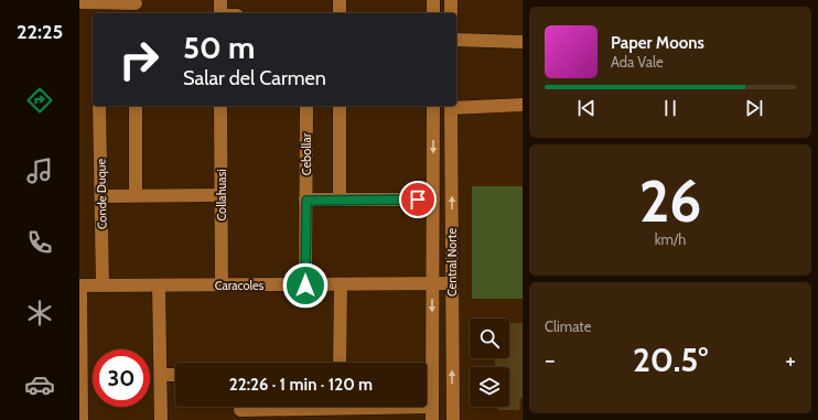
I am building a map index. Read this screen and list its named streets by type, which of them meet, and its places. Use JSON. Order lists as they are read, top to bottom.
{
  "streets": {
    "street": [
      "Cebollar",
      "Conde Duque",
      "Collahuasi",
      "Central Norte",
      "Caracoles"
    ]
  },
  "crossings": [
    ["Cebollar", "Caracoles"],
    ["Conde Duque", "Caracoles"],
    ["Collahuasi", "Caracoles"],
    ["Central Norte", "Caracoles"]
  ],
  "page": {
    "tabs": "22:25",
    "turn": ["50 m", "Salar del Carmen"],
    "song": ["Paper Moons", "Ada Vale"],
    "tile": [
      ["26", "km/h"],
      "Climate"
    ],
    "heat": ["−", "20.5°", "+"],
    "limit": "30",
    "trip": "22:26 · 1 min · 120 m"
  }
}
